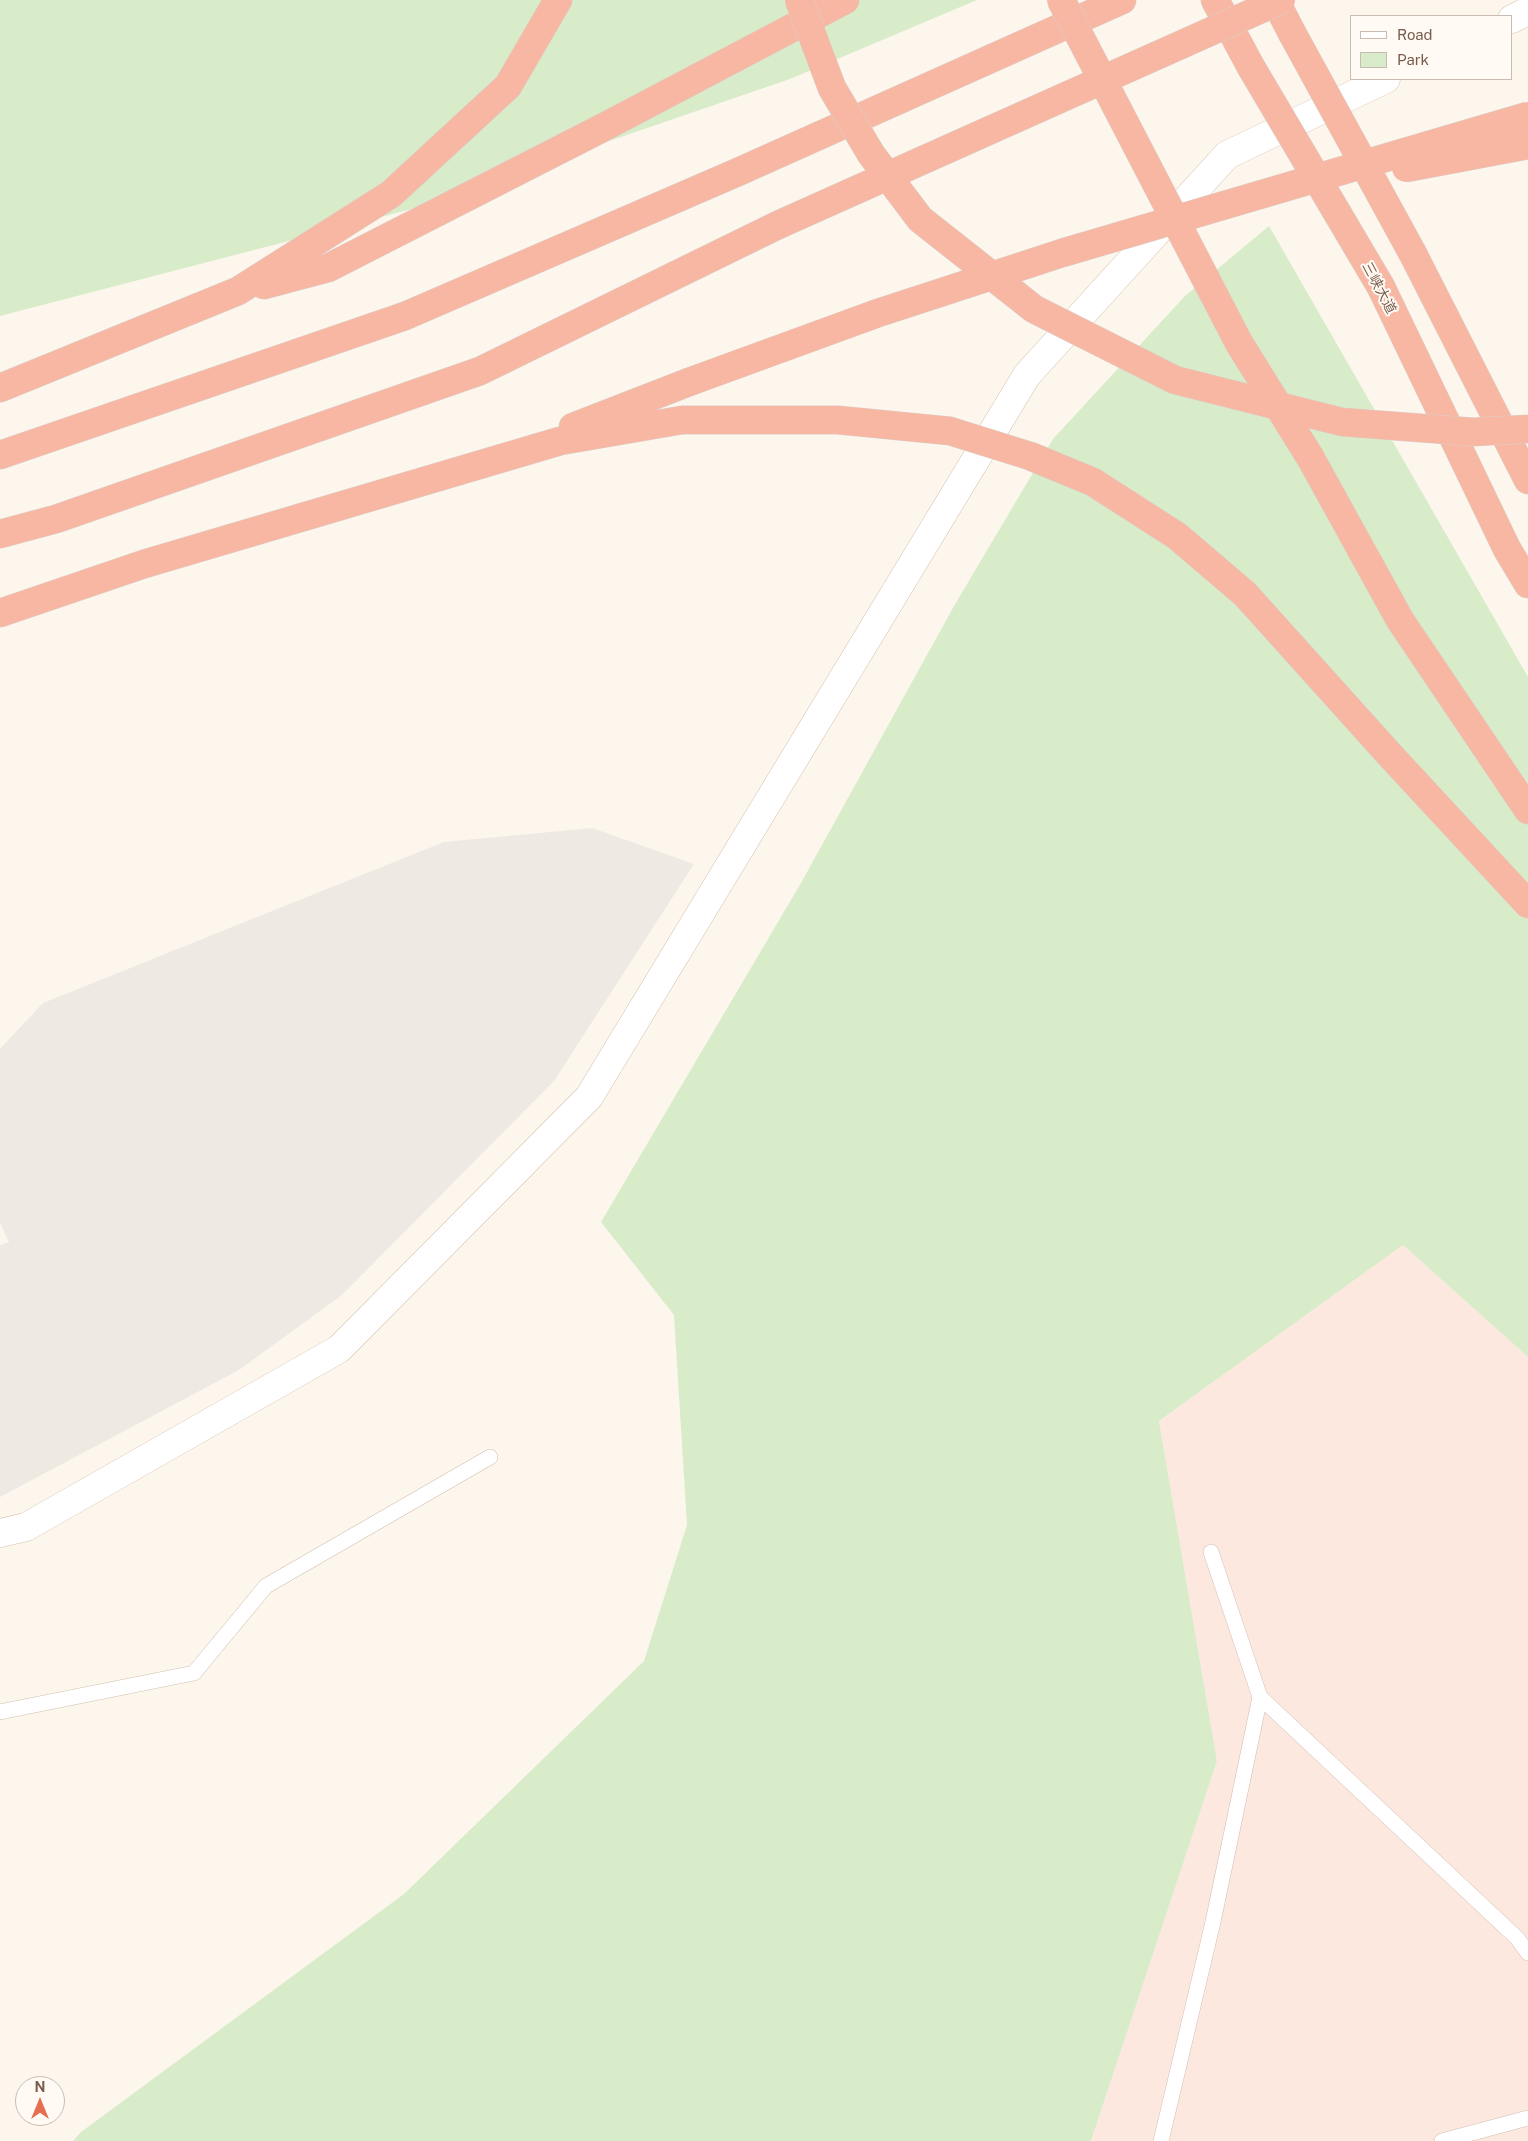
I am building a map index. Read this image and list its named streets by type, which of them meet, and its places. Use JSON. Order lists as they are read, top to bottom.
{
  "streets": {
    "highway": ["三峡大道"]
  },
  "legend": ["Road", "Park"],
  "north": "top"
}
